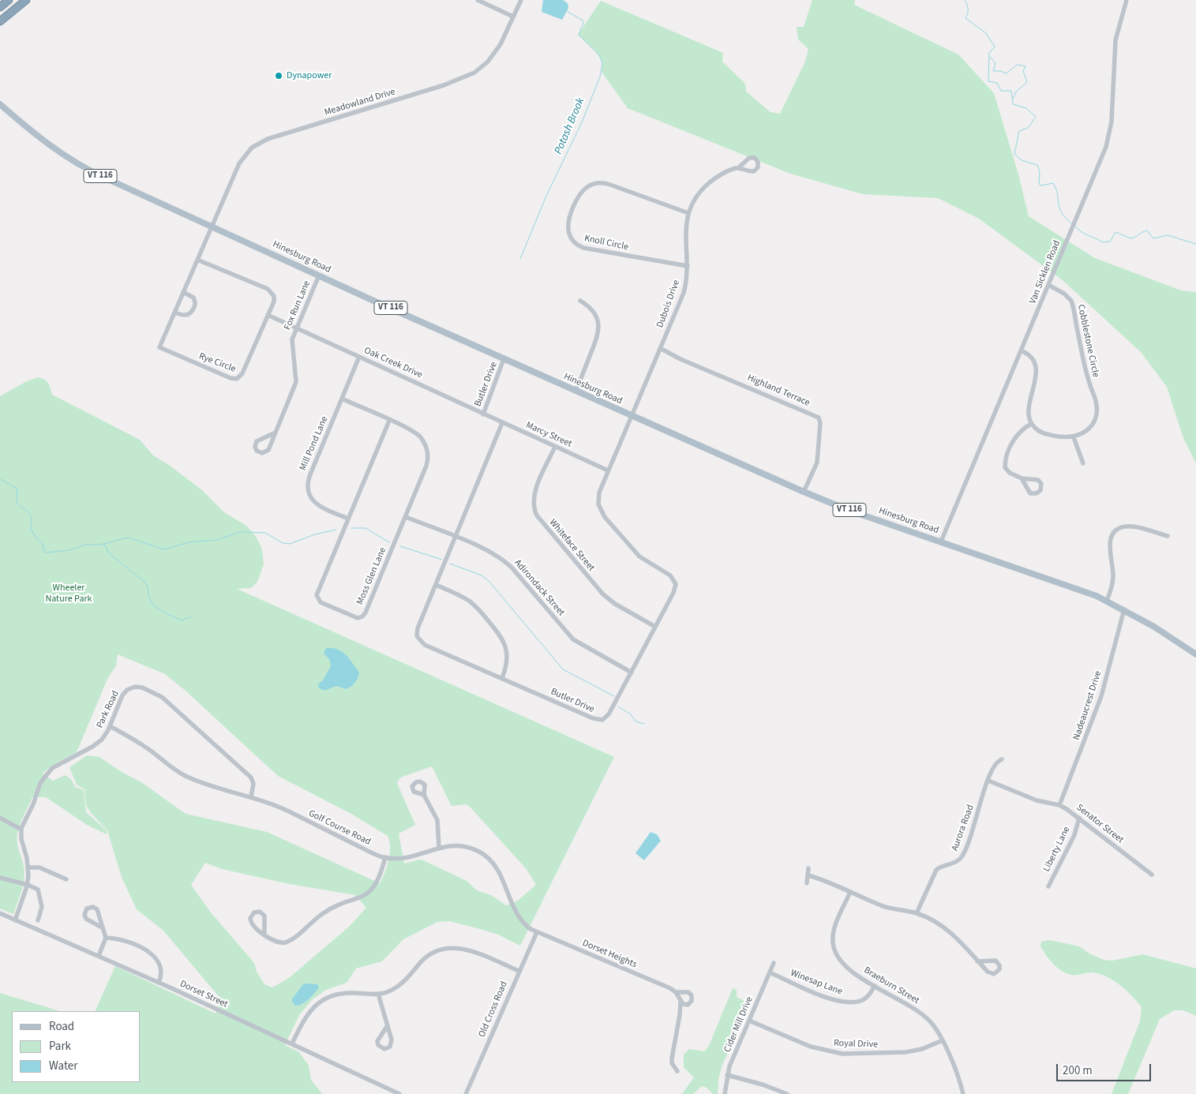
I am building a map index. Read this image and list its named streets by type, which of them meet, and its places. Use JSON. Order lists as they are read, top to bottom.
{
  "streets": {
    "main road": ["VT 116", "Hinesburg Road"],
    "street": [
      "Meadowland Drive",
      "Knoll Circle",
      "Van Sicklen Road",
      "Dubois Drive",
      "Fox Run Lane",
      "Cobblestone Circle",
      "Rye Circle",
      "Oak Creek Drive",
      "Butler Drive",
      "Highland Terrace",
      "Marcy Street",
      "Mill Pond Lane",
      "Whiteface Street",
      "Moss Glen Lane",
      "Adirondack Street",
      "Nadeaucrest Drive",
      "Park Road",
      "Senator Street",
      "Golf Course Road",
      "Aurora Road",
      "Liberty Lane",
      "Dorset Heights",
      "Winesap Lane",
      "Braeburn Street",
      "Dorset Street",
      "Old Cross Road",
      "Cider Mill Drive",
      "Royal Drive"
    ]
  },
  "crossings": [
    ["Meadowland Drive", "Hinesburg Road"],
    ["Meadowland Drive", "Rye Circle"],
    ["Knoll Circle", "Dubois Drive"],
    ["Hinesburg Road", "Van Sicklen Road"],
    ["Hinesburg Road", "Dubois Drive"],
    ["Hinesburg Road", "Fox Run Lane"],
    ["Hinesburg Road", "Rye Circle"],
    ["Hinesburg Road", "Butler Drive"],
    ["Hinesburg Road", "Highland Terrace"],
    ["Hinesburg Road", "Nadeaucrest Drive"],
    ["Van Sicklen Road", "Cobblestone Circle"],
    ["Dubois Drive", "Butler Drive"],
    ["Dubois Drive", "Highland Terrace"],
    ["Fox Run Lane", "Oak Creek Drive"],
    ["Rye Circle", "Oak Creek Drive"],
    ["Oak Creek Drive", "Butler Drive"],
    ["Oak Creek Drive", "Marcy Street"],
    ["Oak Creek Drive", "Mill Pond Lane"],
    ["Butler Drive", "Marcy Street"],
    ["Butler Drive", "Whiteface Street"],
    ["Butler Drive", "Adirondack Street"],
    ["Marcy Street", "Whiteface Street"],
    ["Mill Pond Lane", "Moss Glen Lane"],
    ["Moss Glen Lane", "Adirondack Street"],
    ["Nadeaucrest Drive", "Senator Street"],
    ["Park Road", "Golf Course Road"],
    ["Senator Street", "Aurora Road"],
    ["Senator Street", "Liberty Lane"],
    ["Golf Course Road", "Dorset Heights"],
    ["Golf Course Road", "Old Cross Road"],
    ["Dorset Heights", "Old Cross Road"],
    ["Winesap Lane", "Braeburn Street"],
    ["Winesap Lane", "Cider Mill Drive"],
    ["Braeburn Street", "Royal Drive"],
    ["Cider Mill Drive", "Royal Drive"]
  ],
  "water": ["Potash Brook"],
  "parks": ["Wheeler Nature Park"],
  "places": ["Dynapower"],
  "legend": ["Road", "Park", "Water"],
  "scale_bar": "200 m"
}
